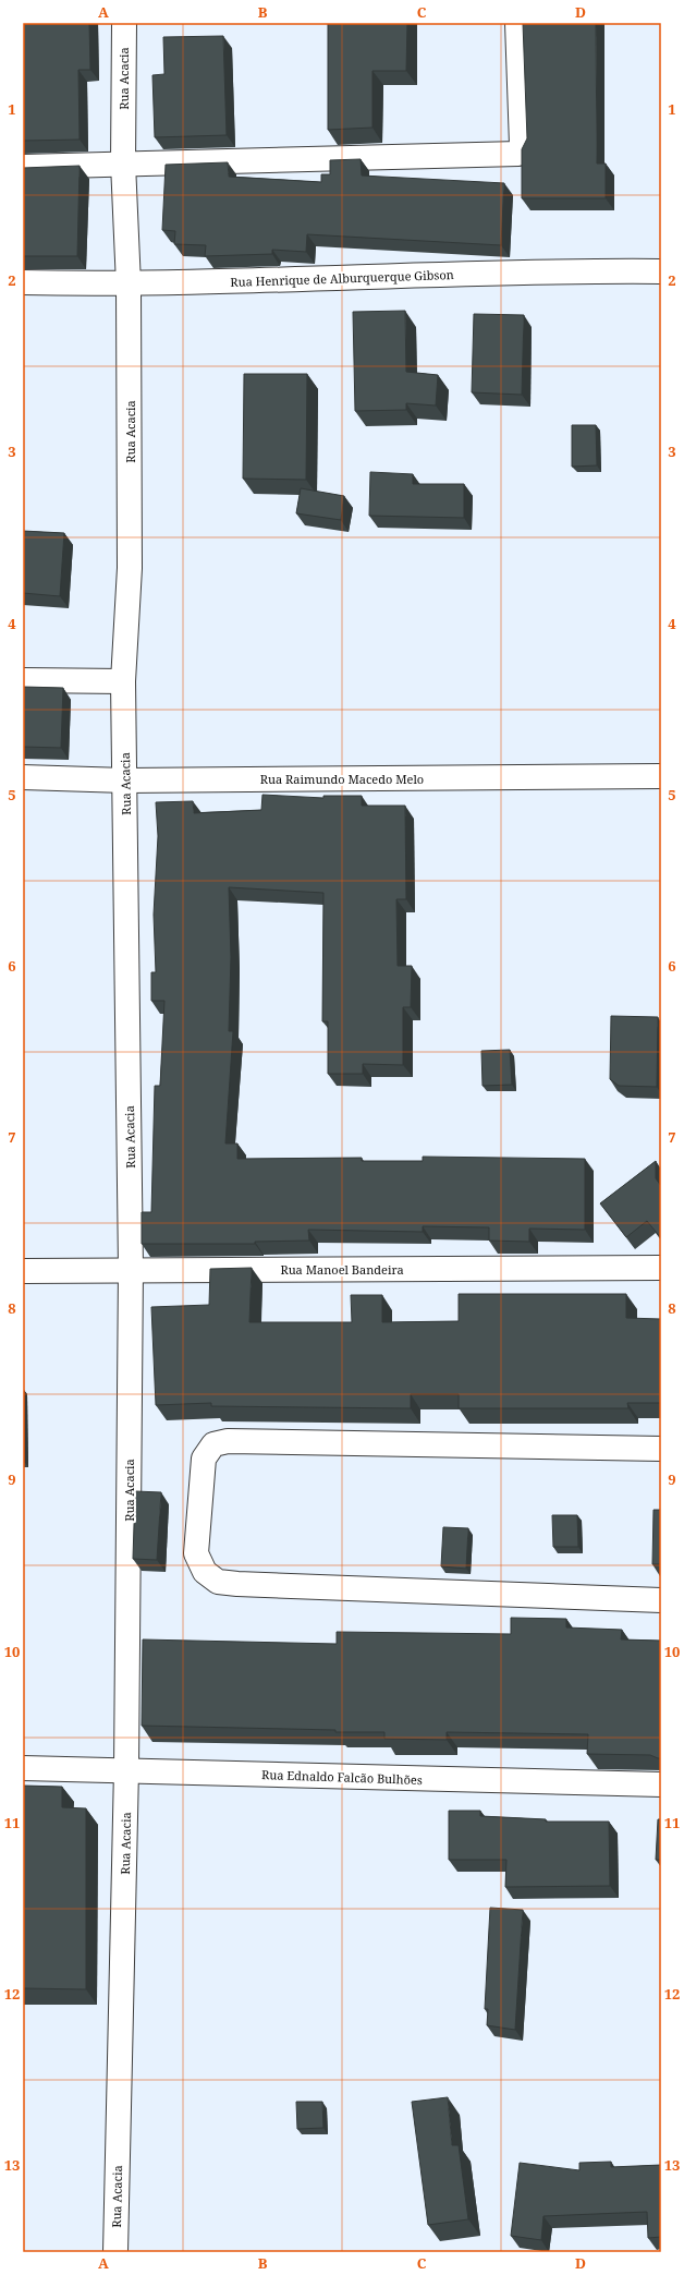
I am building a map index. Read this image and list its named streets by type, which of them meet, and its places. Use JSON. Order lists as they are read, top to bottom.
{
  "streets": {
    "street": [
      "Rua Acacia",
      "Rua Henrique de Alburquerque Gibson",
      "Rua Raimundo Macedo Melo",
      "Rua Manoel Bandeira",
      "Rua Ednaldo Falcão Bulhões"
    ]
  },
  "crossings": [
    ["Rua Acacia", "Rua Henrique de Alburquerque Gibson"],
    ["Rua Acacia", "Rua Raimundo Macedo Melo"],
    ["Rua Acacia", "Rua Manoel Bandeira"],
    ["Rua Acacia", "Rua Ednaldo Falcão Bulhões"]
  ],
  "grid": {
    "columns": [
      "A",
      "B",
      "C",
      "D"
    ],
    "rows": [
      "1",
      "2",
      "3",
      "4",
      "5",
      "6",
      "7",
      "8",
      "9",
      "10",
      "11",
      "12",
      "13"
    ]
  }
}
